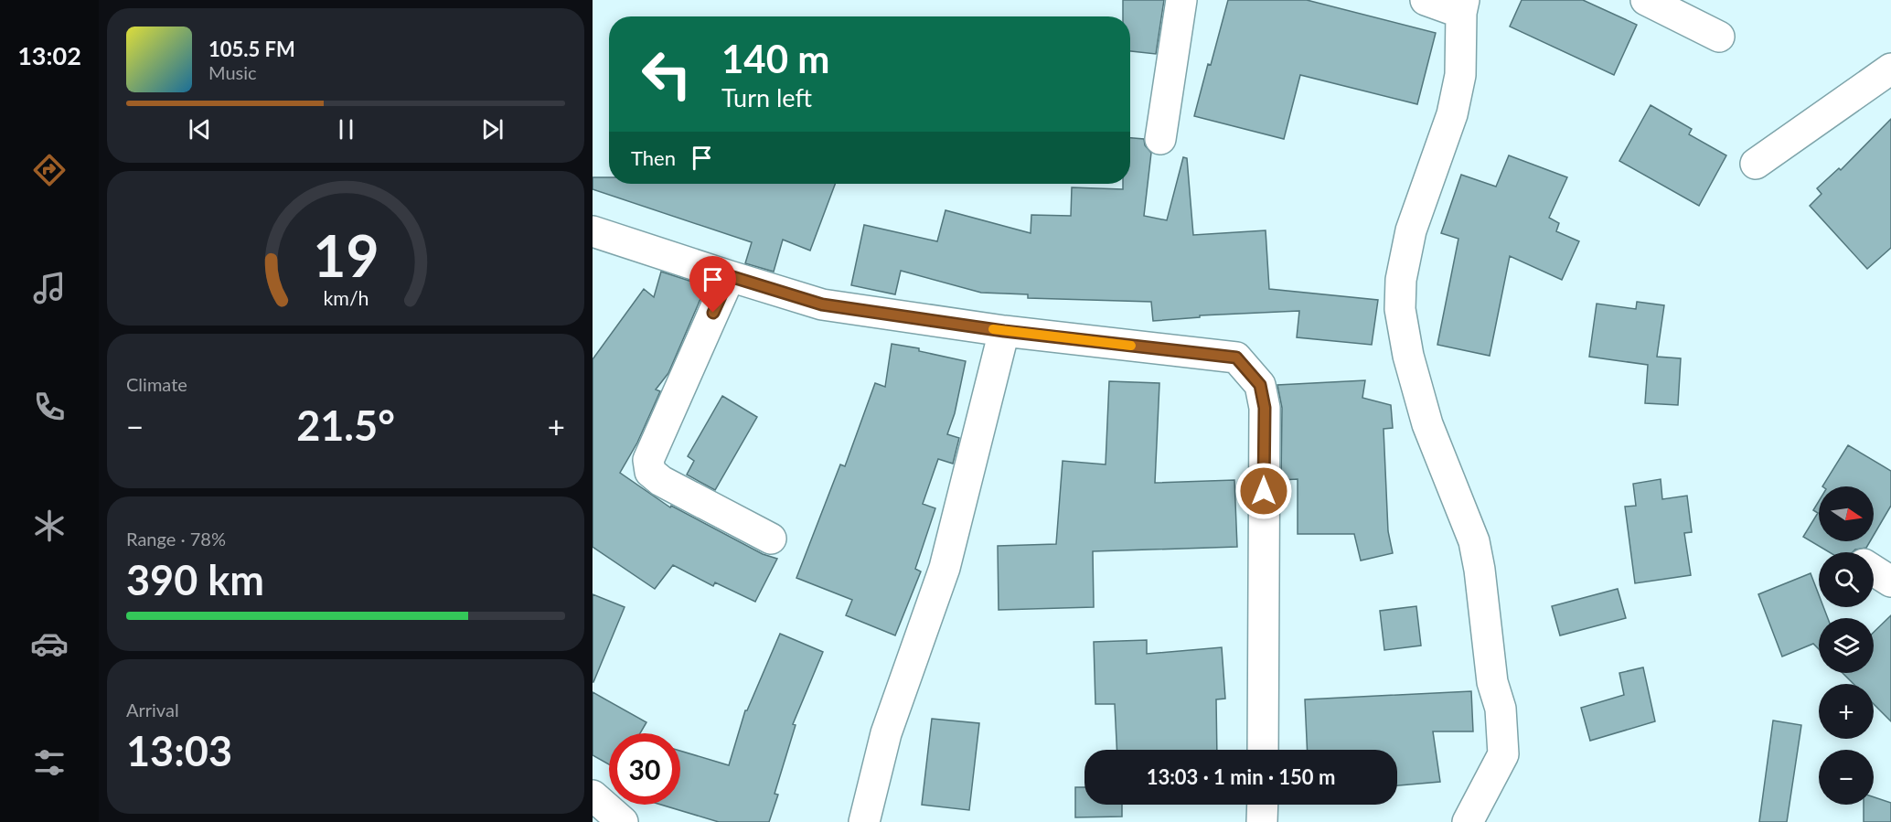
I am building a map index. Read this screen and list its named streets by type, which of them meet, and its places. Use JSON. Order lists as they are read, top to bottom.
{
  "north": "right",
  "page": {
    "tabs": "13:02",
    "turn": ["140 m", "Turn left"],
    "song": ["105.5 FM", "Music"],
    "then": "Then",
    "tile": [
      "Climate",
      ["Range · 78%", "390 km"],
      ["Arrival", "13:03"]
    ],
    "heat": ["−", "21.5°", "+"],
    "map_buttons": ["+", "−"],
    "limit": "30",
    "trip": "13:03 · 1 min · 150 m",
    "gauge": ["19", "km/h"]
  }
}
